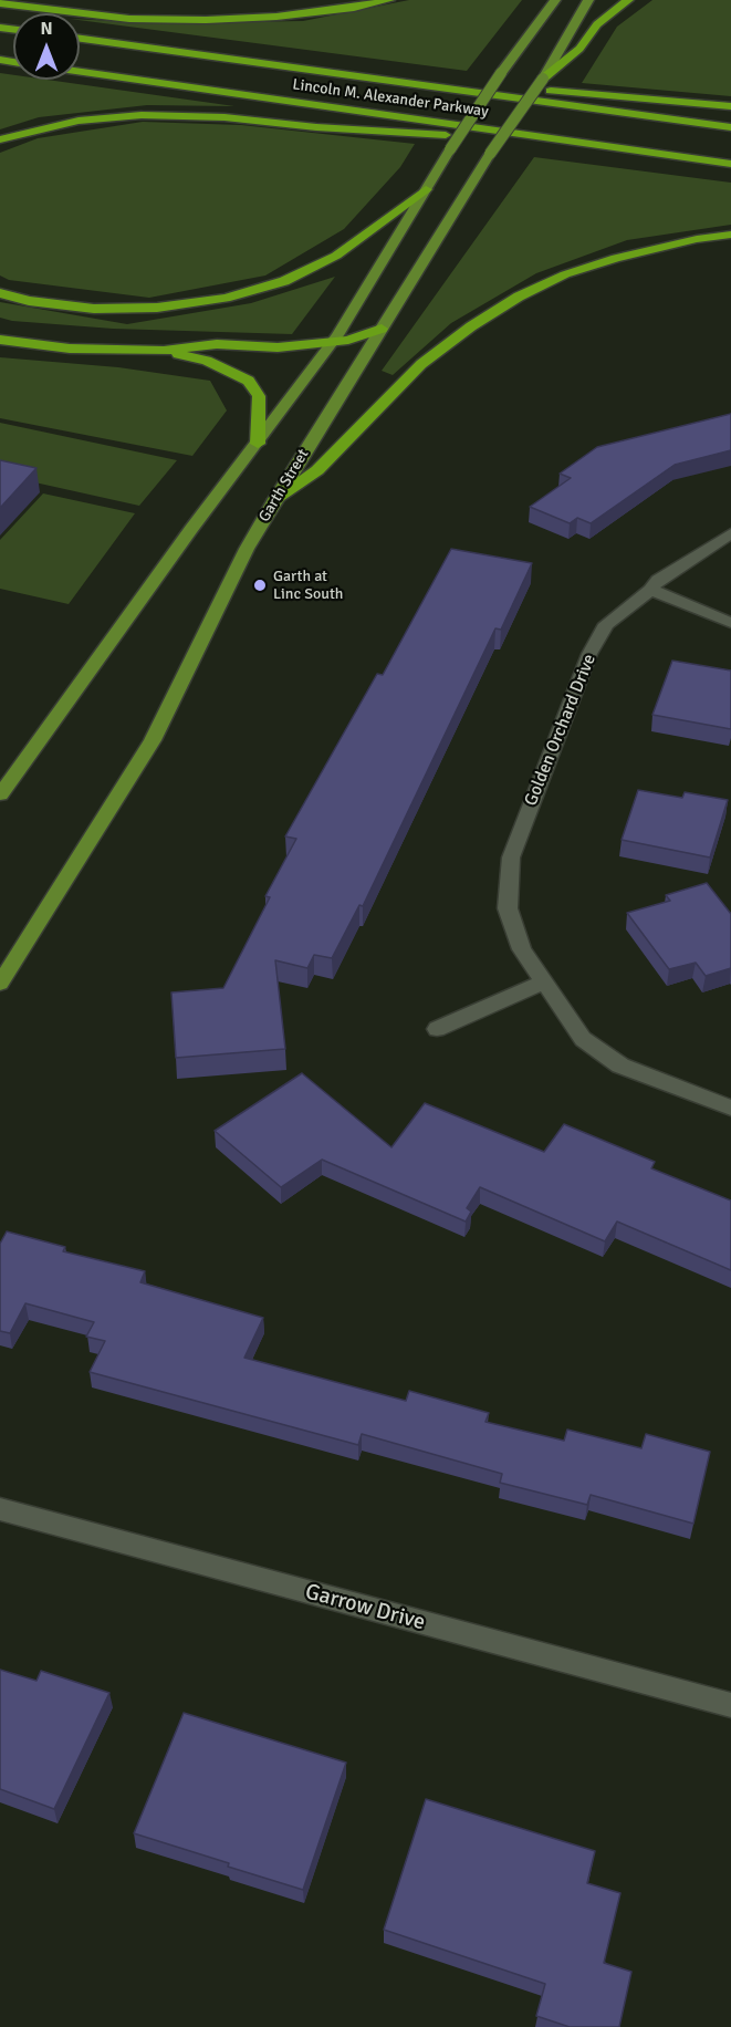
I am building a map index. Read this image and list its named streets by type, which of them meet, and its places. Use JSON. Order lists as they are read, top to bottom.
{
  "streets": {
    "highway": ["Lincoln M. Alexander Parkway"],
    "main road": ["Garth Street"],
    "street": ["Golden Orchard Drive", "Garrow Drive"]
  },
  "places": ["Garth at Linc South"],
  "north": "top"
}
